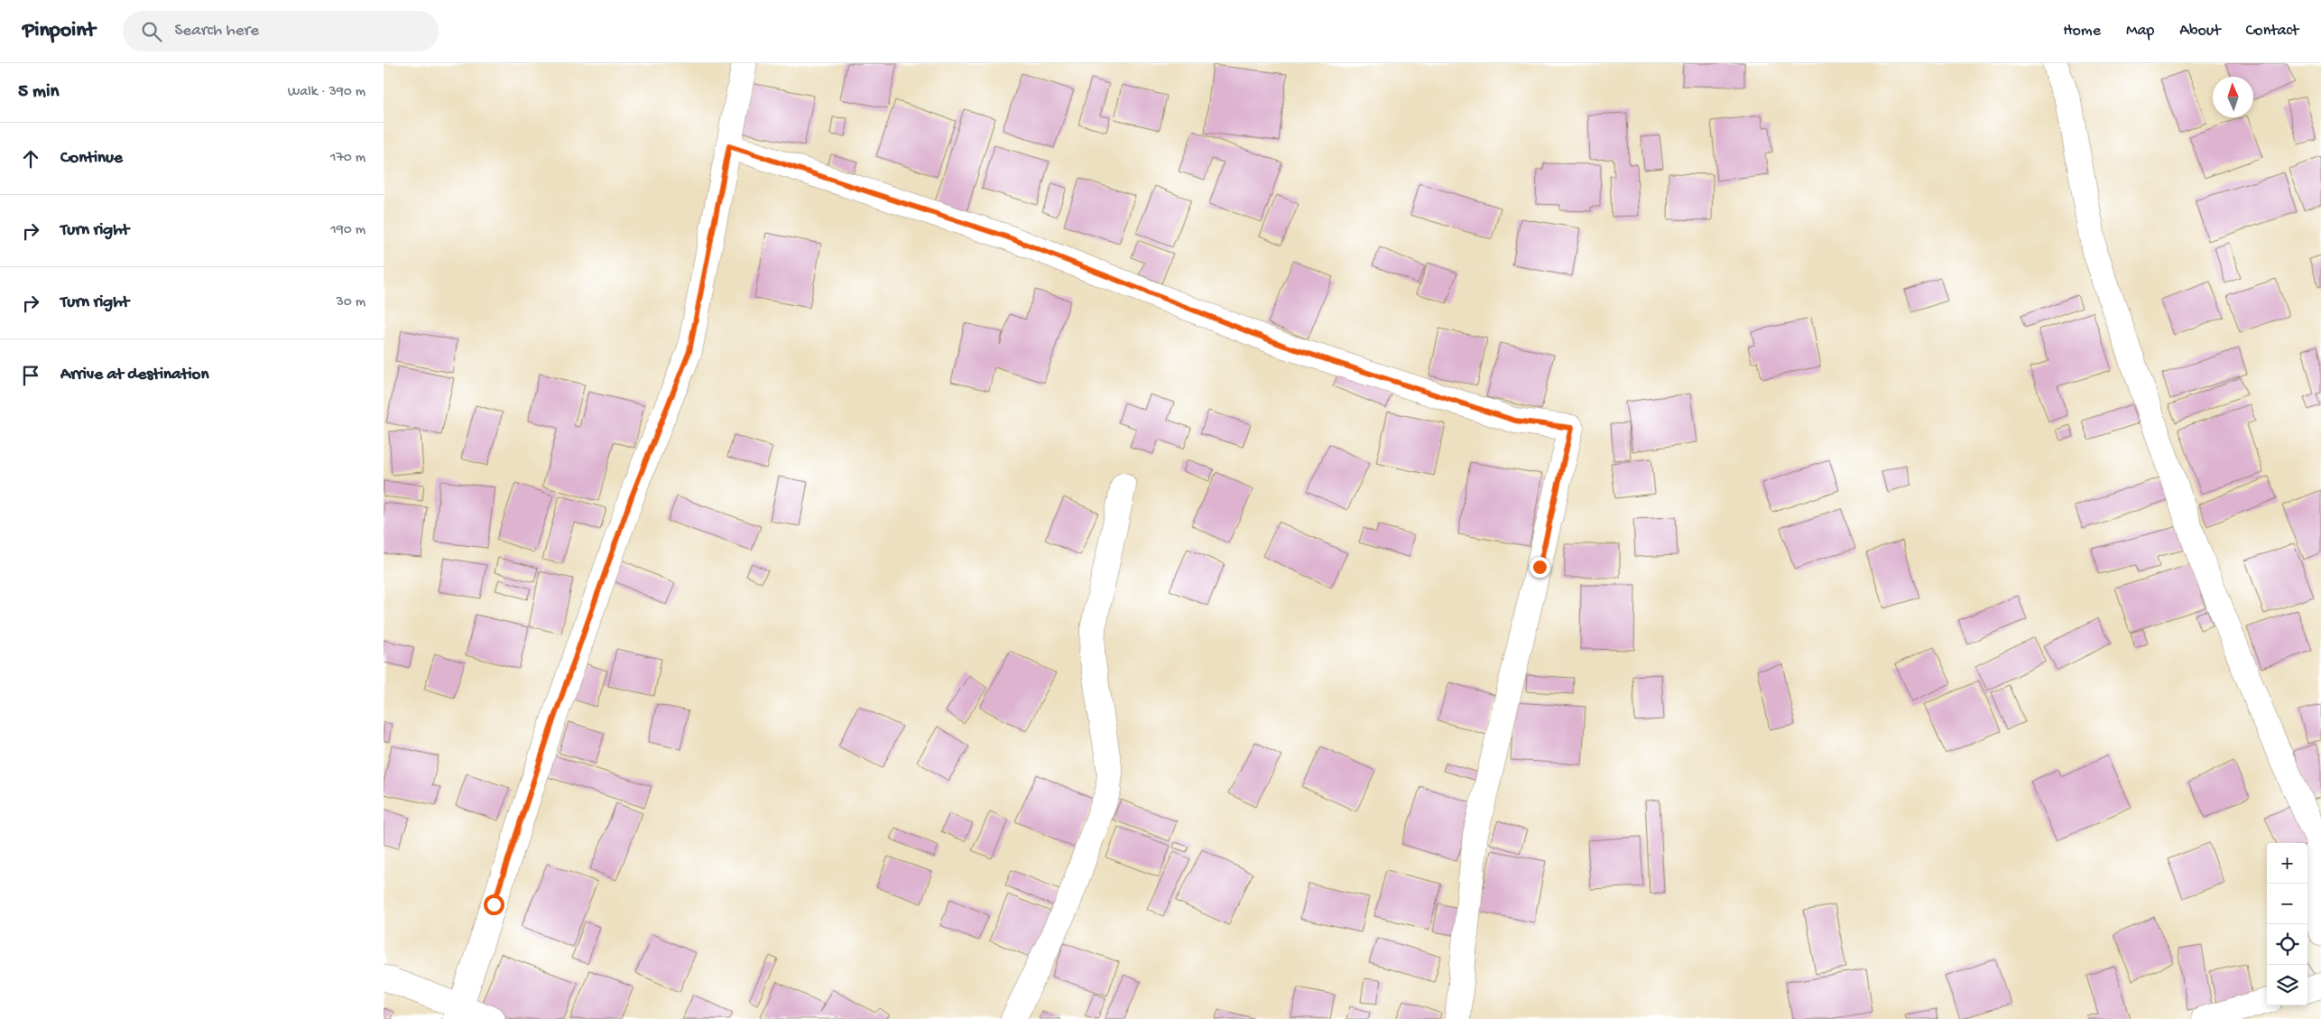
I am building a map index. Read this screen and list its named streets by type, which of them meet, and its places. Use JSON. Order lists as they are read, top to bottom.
{
  "north": "top",
  "page": {
    "header": "Pinpoint",
    "search": "Search here",
    "nav": [
      "Home",
      "Map",
      "About",
      "Contact"
    ],
    "heading": ["5 min", "Walk · 390 m"],
    "list": [
      ["Continue", "170 m"],
      ["Turn right", "190 m"],
      ["Turn right", "30 m"],
      "Arrive at destination"
    ],
    "map_buttons": ["+", "−"]
  }
}
